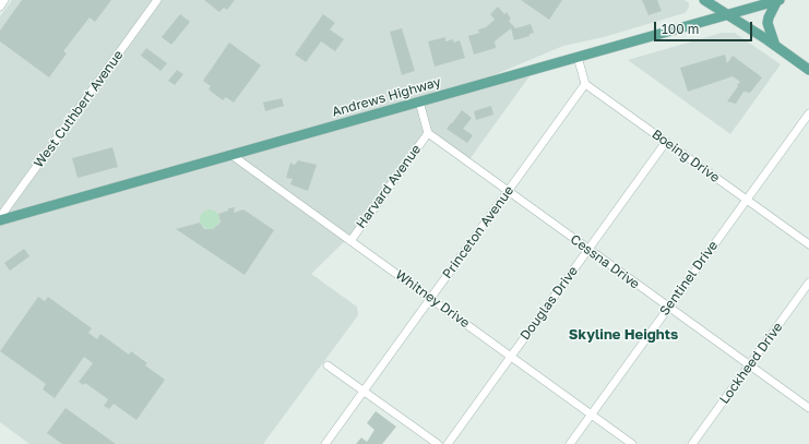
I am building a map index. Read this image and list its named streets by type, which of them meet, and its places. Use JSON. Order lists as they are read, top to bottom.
{
  "streets": {
    "main road": ["Andrews Highway"],
    "street": [
      "West Cuthbert Avenue",
      "Boeing Drive",
      "Harvard Avenue",
      "Princeton Avenue",
      "Cessna Drive",
      "Sentinel Drive",
      "Whitney Drive",
      "Douglas Drive",
      "Lockheed Drive"
    ]
  },
  "crossings": [
    ["Andrews Highway", "West Cuthbert Avenue"],
    ["Andrews Highway", "Whitney Drive"],
    ["Boeing Drive", "Princeton Avenue"],
    ["Boeing Drive", "Sentinel Drive"],
    ["Boeing Drive", "Douglas Drive"],
    ["Harvard Avenue", "Cessna Drive"],
    ["Harvard Avenue", "Whitney Drive"],
    ["Princeton Avenue", "Cessna Drive"],
    ["Princeton Avenue", "Whitney Drive"],
    ["Cessna Drive", "Sentinel Drive"],
    ["Cessna Drive", "Douglas Drive"],
    ["Cessna Drive", "Lockheed Drive"],
    ["Sentinel Drive", "Whitney Drive"],
    ["Whitney Drive", "Douglas Drive"]
  ],
  "districts": ["Skyline Heights"],
  "scale_bar": "100 m"
}
